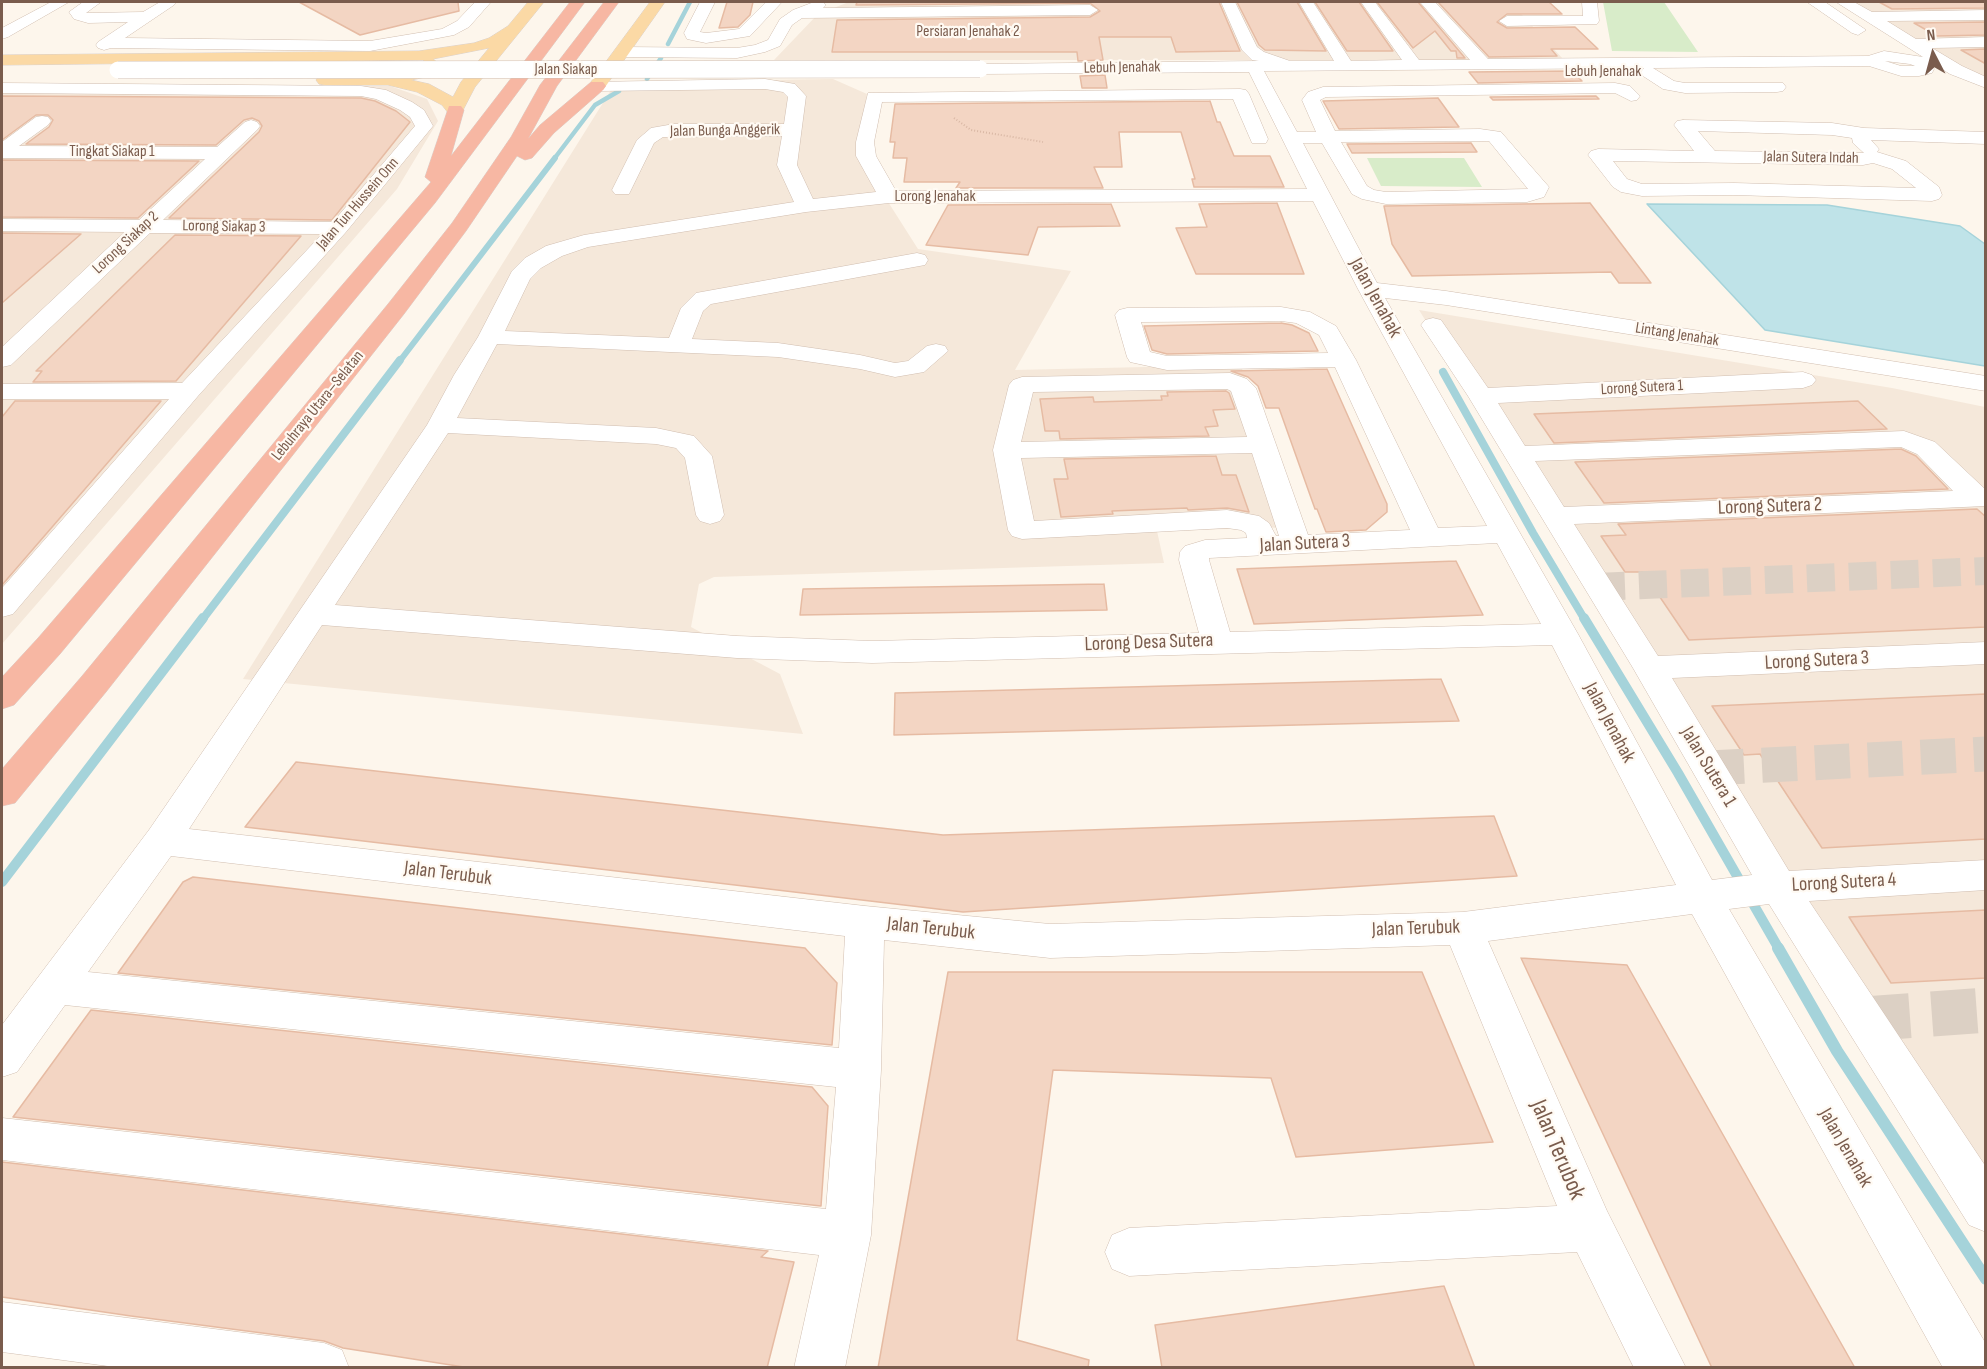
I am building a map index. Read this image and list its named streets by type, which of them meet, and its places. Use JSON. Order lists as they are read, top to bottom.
{
  "streets": {
    "highway": ["Lebuhraya Utara–Selatan"],
    "street": [
      "Lebuh Jenahak",
      "Jalan Siakap",
      "Jalan Bunga Anggerik",
      "Tingkat Siakap 1",
      "Jalan Sutera Indah",
      "Lorong Jenahak",
      "Jalan Tun Hussein Onn",
      "Lorong Siakap 3",
      "Lorong Siakap 2",
      "Jalan Jenahak",
      "Lintang Jenahak",
      "Lorong Sutera 1",
      "Lorong Sutera 2",
      "Jalan Sutera 3",
      "Lorong Desa Sutera",
      "Lorong Sutera 3",
      "Jalan Sutera 1",
      "Jalan Terubuk",
      "Lorong Sutera 4",
      "Jalan Terubok"
    ]
  },
  "crossings": [
    ["Lebuh Jenahak", "Jalan Siakap"],
    ["Lebuh Jenahak", "Jalan Jenahak"],
    ["Tingkat Siakap 1", "Lorong Siakap 2"],
    ["Lorong Jenahak", "Jalan Jenahak"],
    ["Lorong Jenahak", "Lorong Desa Sutera"],
    ["Lorong Jenahak", "Jalan Terubuk"],
    ["Jalan Tun Hussein Onn", "Lorong Siakap 3"],
    ["Lorong Siakap 3", "Lorong Siakap 2"],
    ["Jalan Jenahak", "Lintang Jenahak"],
    ["Jalan Jenahak", "Jalan Sutera 3"],
    ["Jalan Jenahak", "Lorong Desa Sutera"],
    ["Jalan Jenahak", "Jalan Terubuk"],
    ["Jalan Jenahak", "Lorong Sutera 4"],
    ["Lorong Sutera 1", "Jalan Sutera 1"],
    ["Lorong Sutera 2", "Jalan Sutera 1"],
    ["Jalan Sutera 3", "Lorong Desa Sutera"],
    ["Lorong Sutera 3", "Jalan Sutera 1"],
    ["Jalan Sutera 1", "Lorong Sutera 4"],
    ["Jalan Terubuk", "Lorong Sutera 4"],
    ["Jalan Terubuk", "Jalan Terubok"]
  ],
  "north": "top"
}
